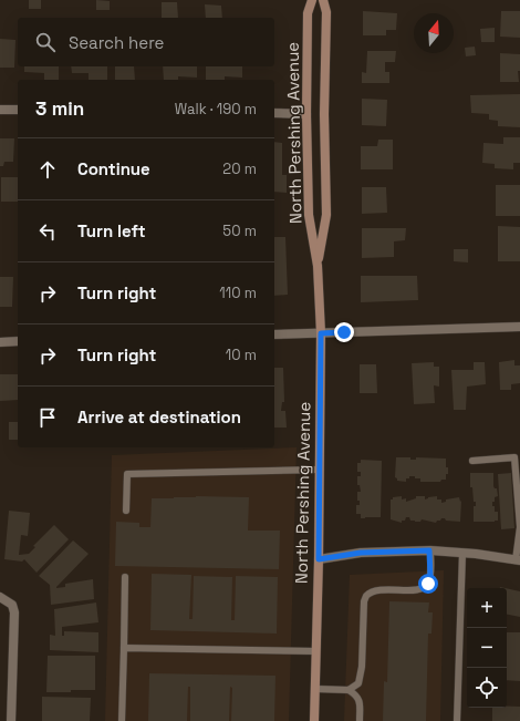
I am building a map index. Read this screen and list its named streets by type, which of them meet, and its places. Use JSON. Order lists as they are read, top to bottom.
{
  "streets": {
    "main road": ["North Pershing Avenue"]
  },
  "north": "top",
  "page": {
    "search": "Search here",
    "heading": ["3 min", "Walk · 190 m"],
    "list": [
      ["Continue", "20 m"],
      ["Turn left", "50 m"],
      ["Turn right", "110 m"],
      ["Turn right", "10 m"],
      "Arrive at destination"
    ],
    "map_buttons": ["+", "−"]
  }
}
